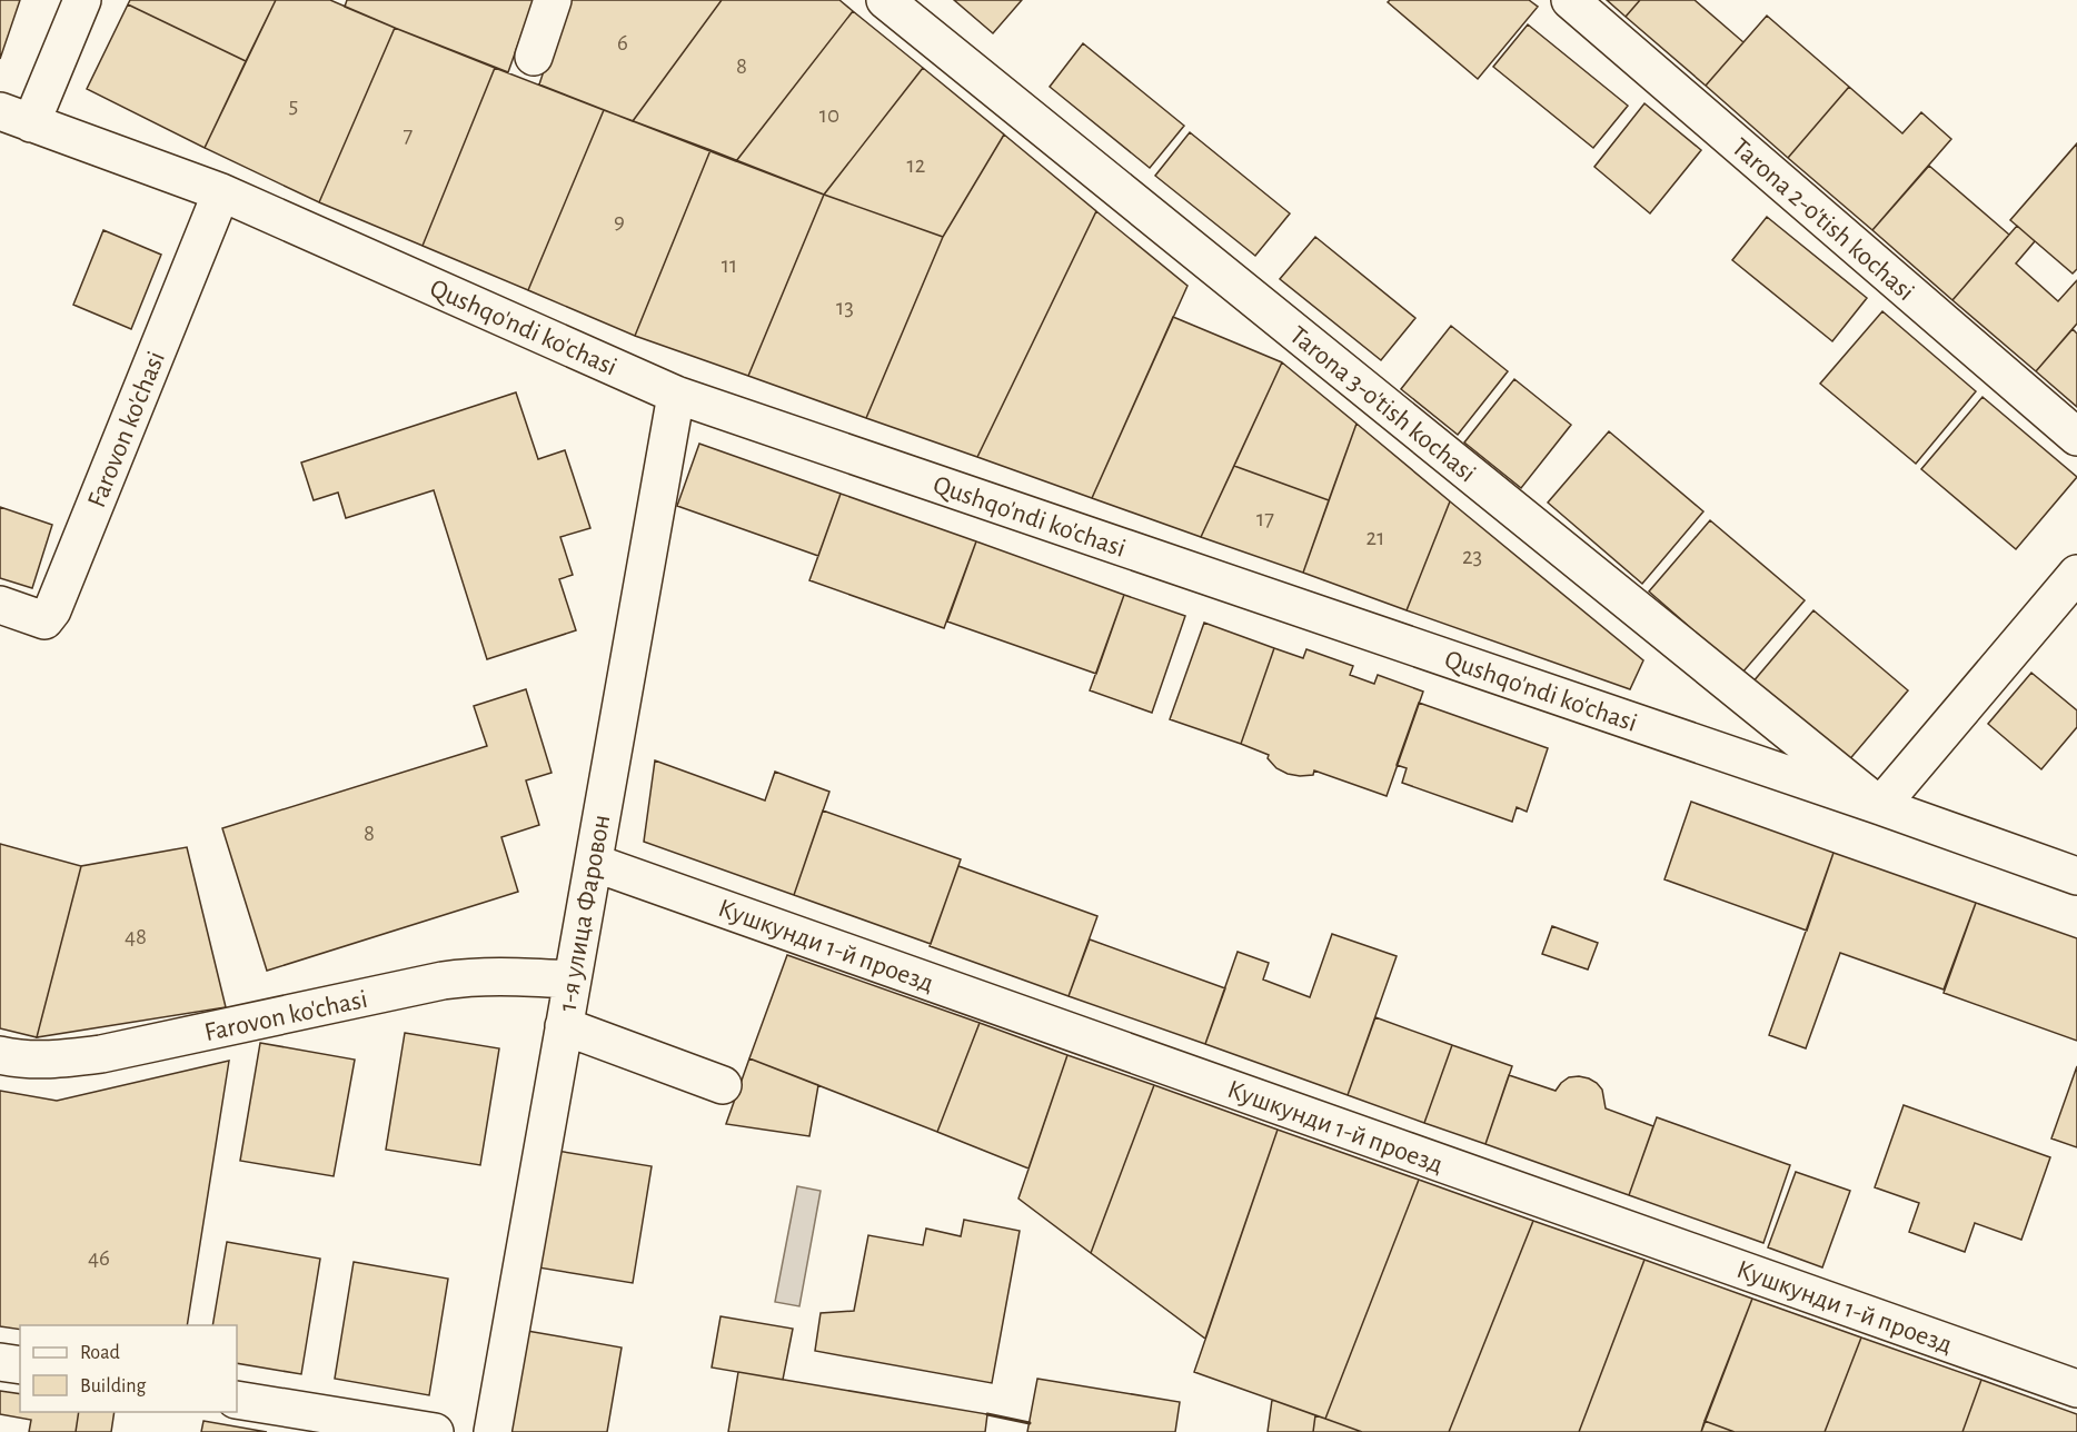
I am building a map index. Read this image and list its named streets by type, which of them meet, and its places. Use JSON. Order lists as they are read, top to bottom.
{
  "streets": {
    "street": [
      "Tarona 2-o'tish kochasi",
      "Qushqo'ndi ko'chasi",
      "Tarona 3-o'tish kochasi",
      "Farovon ko'chasi",
      "1-я улица Фаровон",
      "Кушкунди 1-й проезд"
    ]
  },
  "crossings": [
    ["Qushqo'ndi ko'chasi", "Tarona 3-o'tish kochasi"],
    ["Qushqo'ndi ko'chasi", "Farovon ko'chasi"],
    ["Qushqo'ndi ko'chasi", "1-я улица Фаровон"],
    ["Farovon ko'chasi", "1-я улица Фаровон"],
    ["1-я улица Фаровон", "Кушкунди 1-й проезд"]
  ],
  "house_numbers": [
    "6",
    "8",
    "5",
    "10",
    "7",
    "12",
    "9",
    "11",
    "13",
    "17",
    "21",
    "23",
    "8",
    "48",
    "46"
  ],
  "legend": ["Road", "Building"]
}
